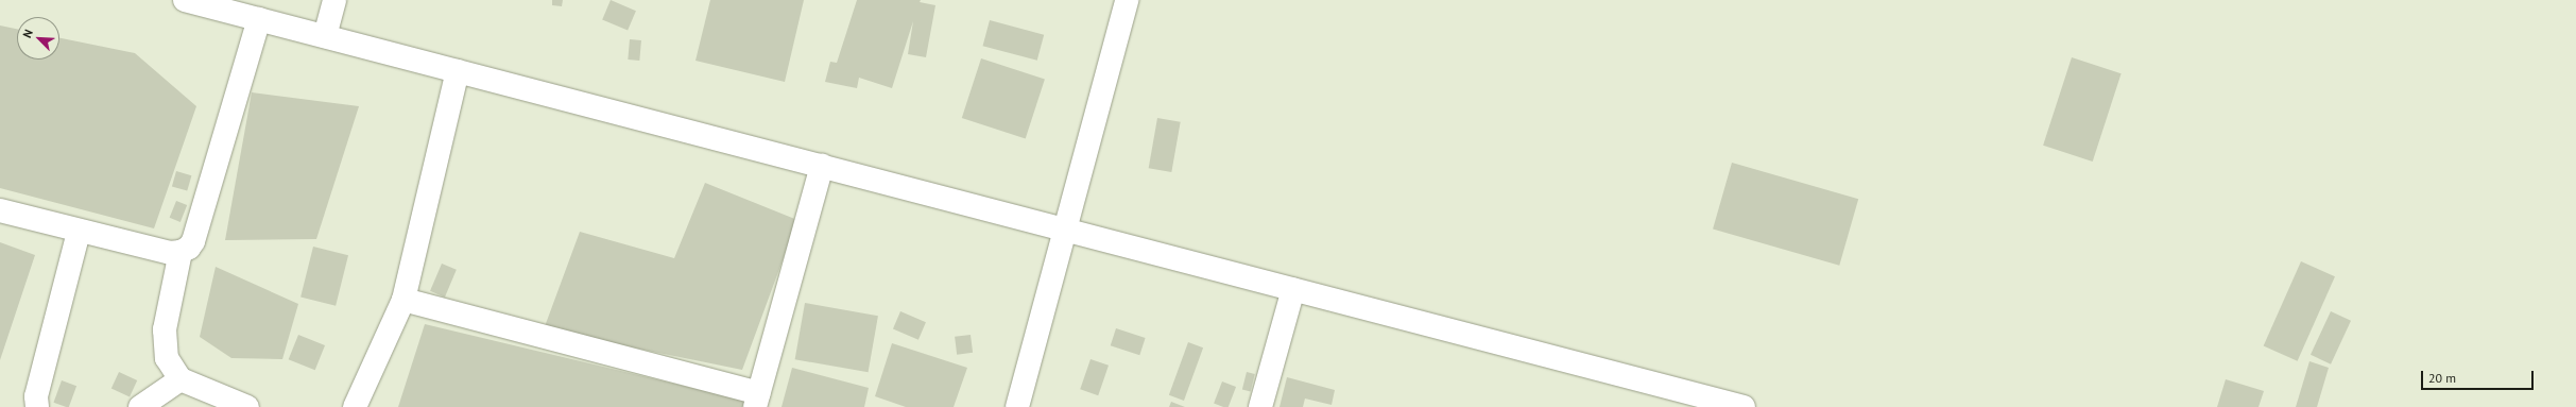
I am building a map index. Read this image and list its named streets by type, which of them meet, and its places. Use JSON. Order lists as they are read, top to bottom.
{
  "scale_bar": "20 m",
  "north": "top left"
}
